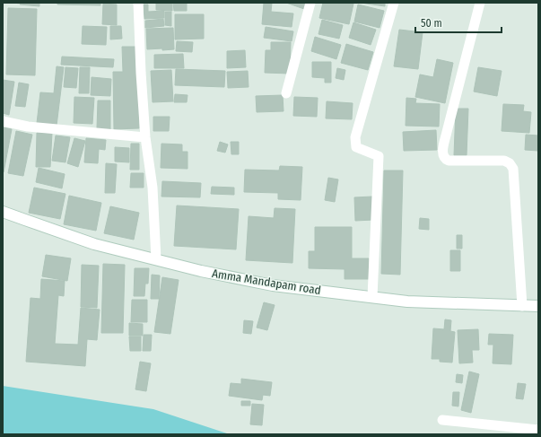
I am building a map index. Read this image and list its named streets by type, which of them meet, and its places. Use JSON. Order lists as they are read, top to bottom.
{
  "streets": {
    "main road": ["Amma Mandapam road"]
  },
  "scale_bar": "50 m"
}
